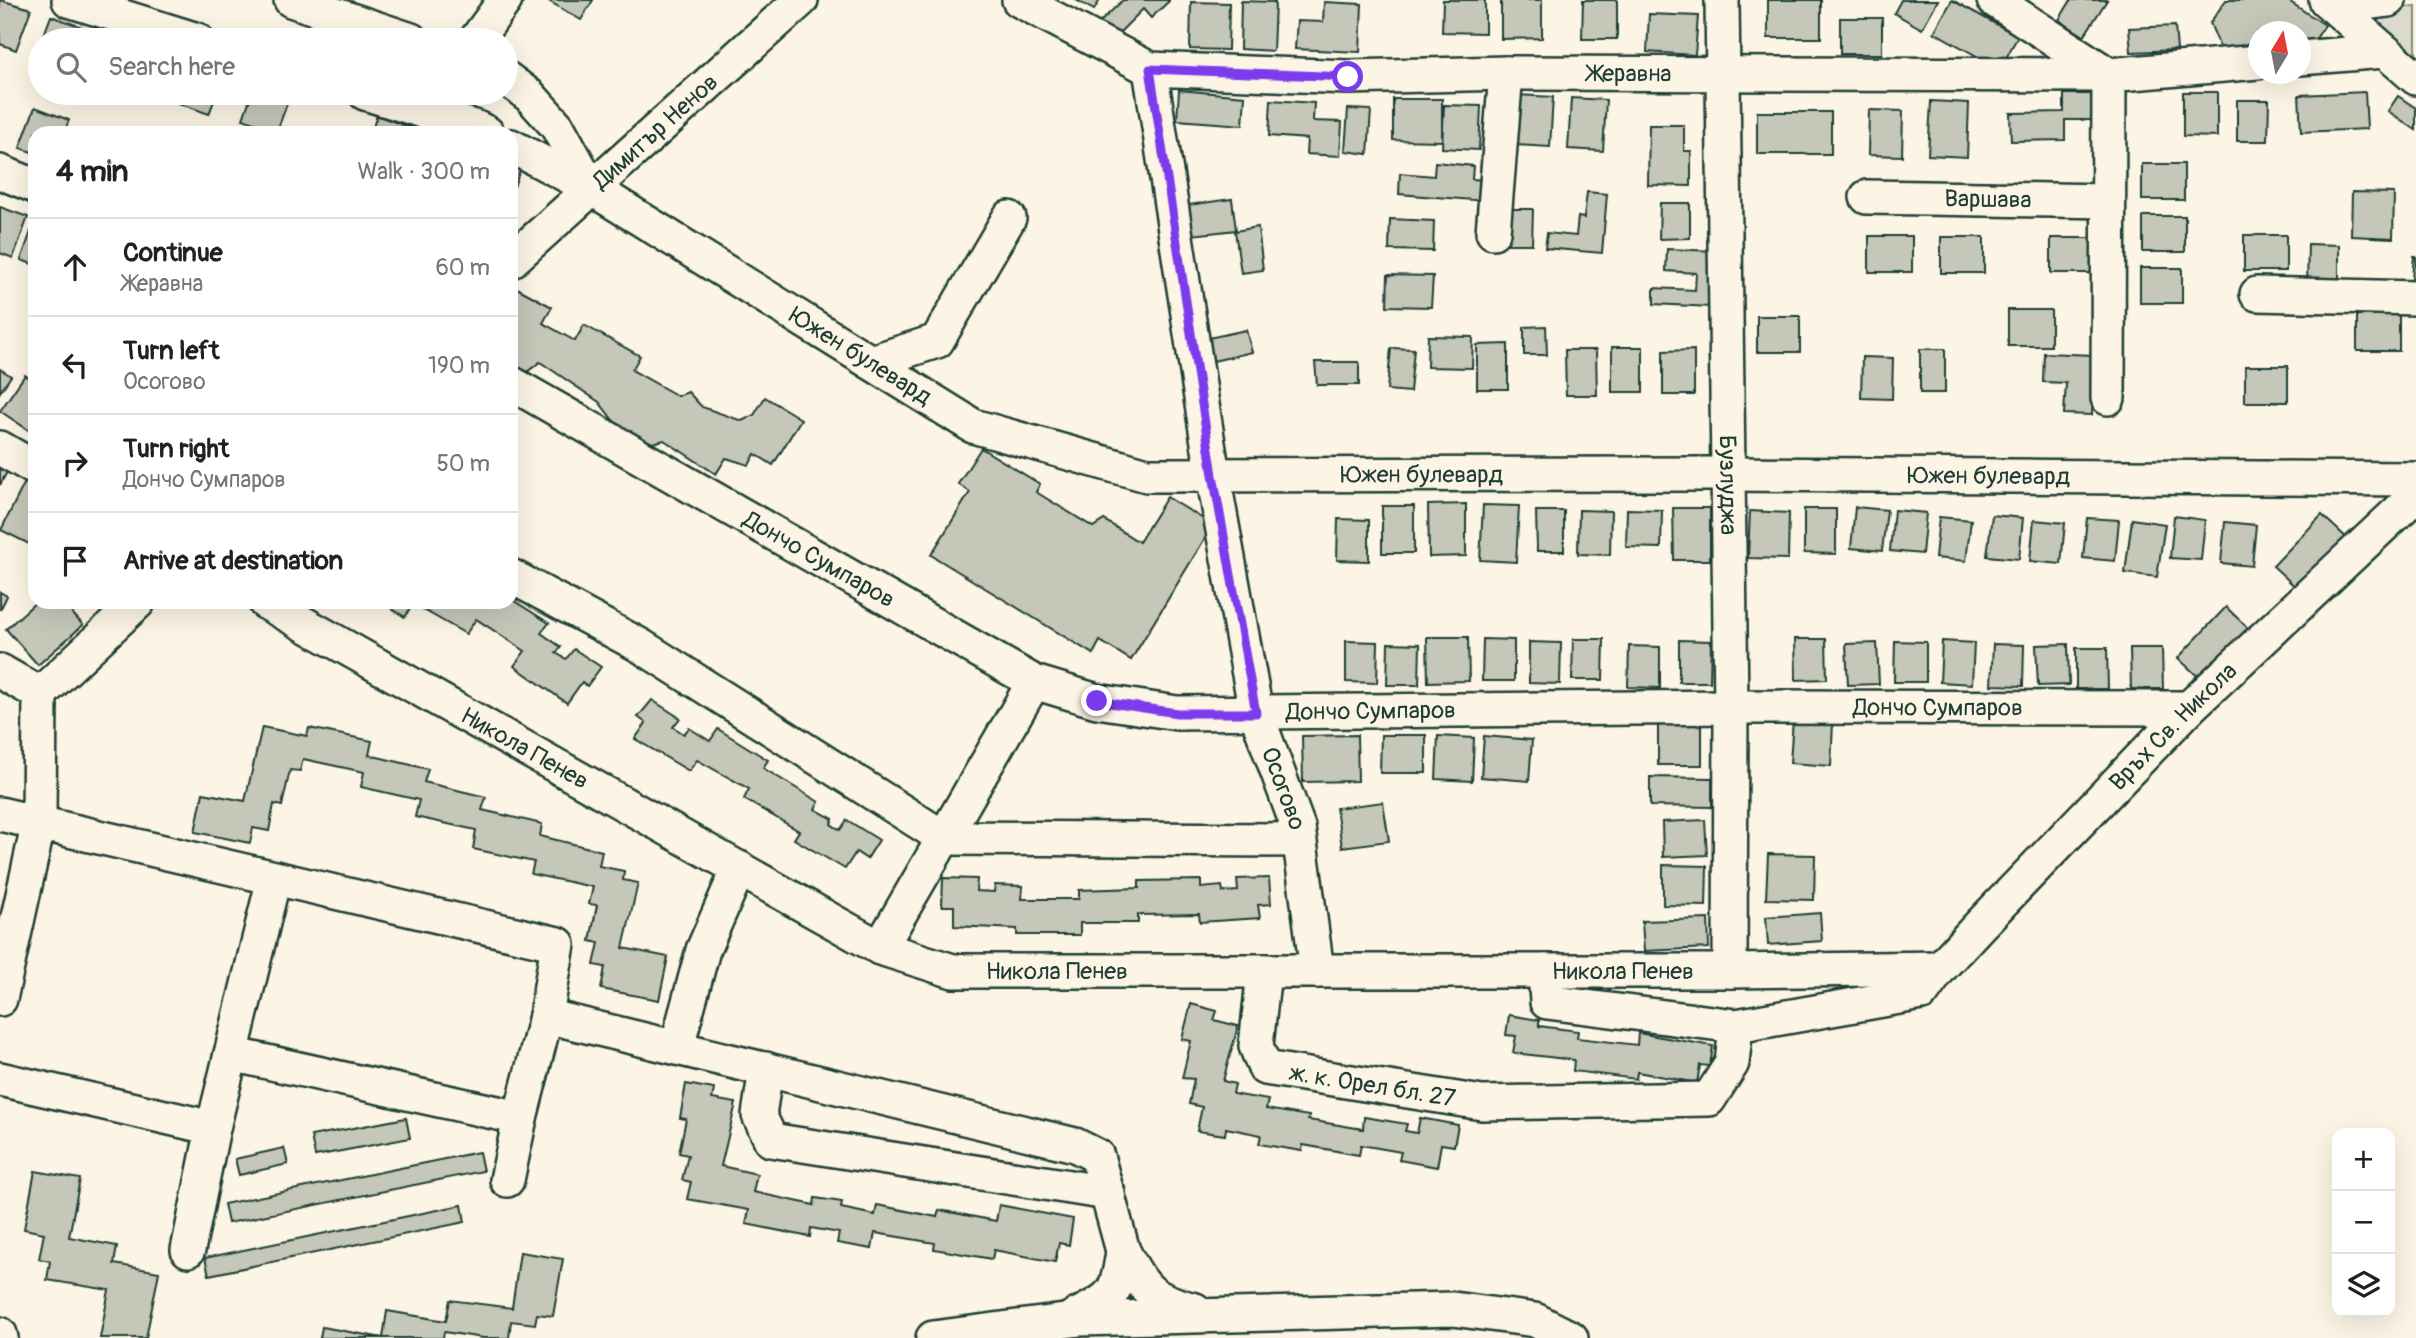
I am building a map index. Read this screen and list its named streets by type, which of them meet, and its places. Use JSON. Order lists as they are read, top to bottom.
{
  "streets": {
    "street": [
      "Жеравна",
      "Димитър Ненов",
      "Варшава",
      "Южен булевард",
      "Бузлуджа",
      "Дончо Сумпаров",
      "Връх Св. Никола",
      "Никола Пенев",
      "Осогово",
      "ж. к. Орел бл. 27"
    ]
  },
  "crossings": [
    ["Жеравна", "Бузлуджа"],
    ["Жеравна", "Осогово"],
    ["Димитър Ненов", "Южен булевард"],
    ["Южен булевард", "Бузлуджа"],
    ["Южен булевард", "Осогово"],
    ["Бузлуджа", "Дончо Сумпаров"],
    ["Бузлуджа", "Никола Пенев"],
    ["Дончо Сумпаров", "Връх Св. Никола"],
    ["Дончо Сумпаров", "Осогово"],
    ["Връх Св. Никола", "Никола Пенев"],
    ["Връх Св. Никола", "ж. к. Орел бл. 27"],
    ["Никола Пенев", "Осогово"],
    ["Никола Пенев", "ж. к. Орел бл. 27"]
  ],
  "north": "top",
  "page": {
    "search": "Search here",
    "heading": ["4 min", "Walk · 300 m"],
    "list": [
      ["Continue", "Жеравна", "60 m"],
      ["Turn left", "Осогово", "190 m"],
      ["Turn right", "Дончо Сумпаров", "50 m"],
      "Arrive at destination"
    ],
    "map_buttons": ["+", "−"]
  }
}
